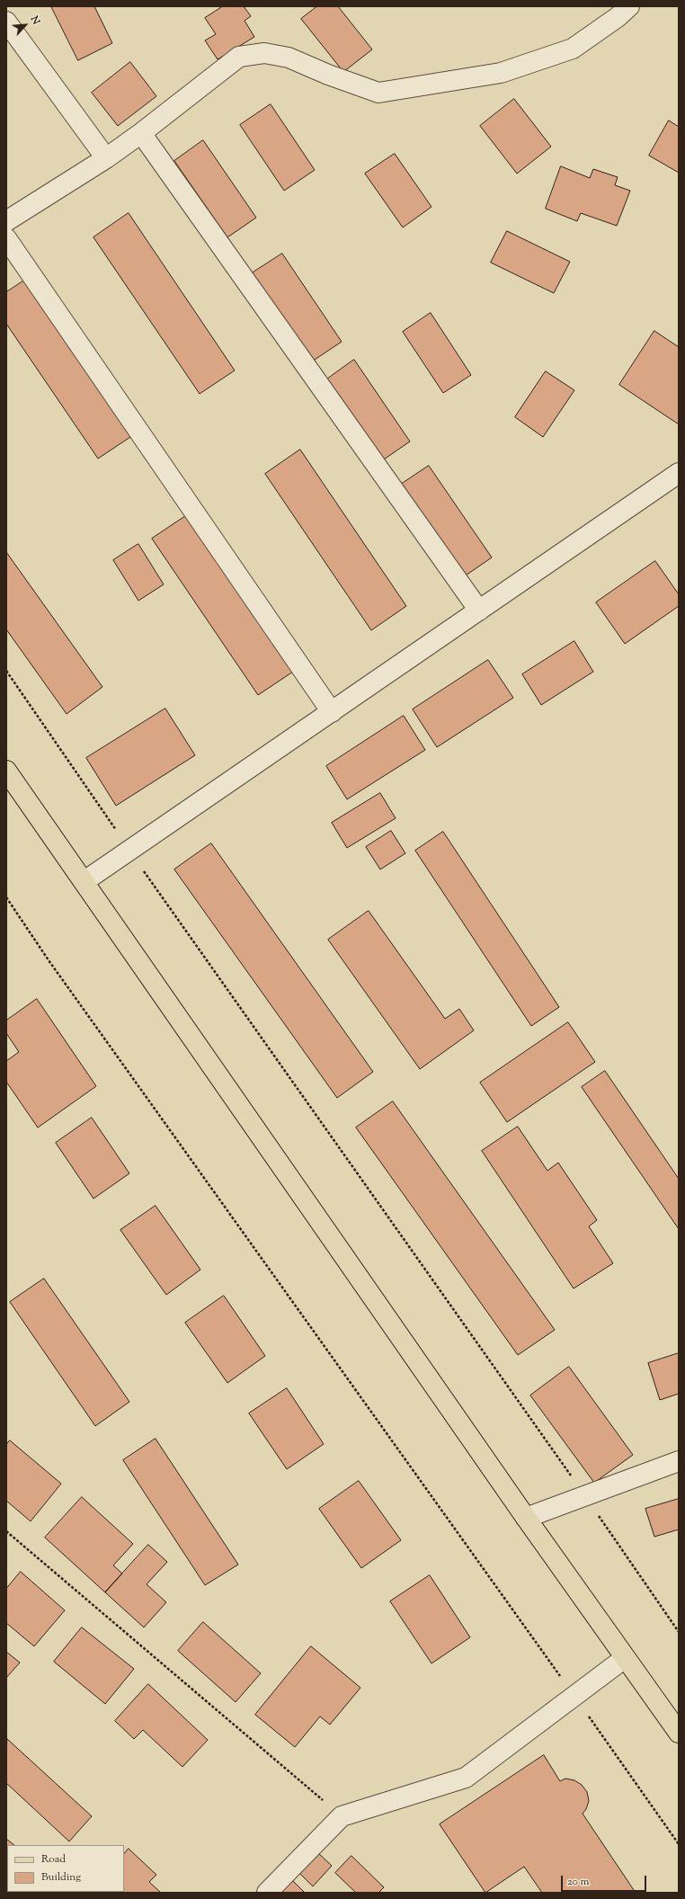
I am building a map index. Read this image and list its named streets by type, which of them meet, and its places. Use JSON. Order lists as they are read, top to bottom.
{
  "legend": ["Road", "Building"],
  "scale_bar": "20 m",
  "north": "top right"
}
